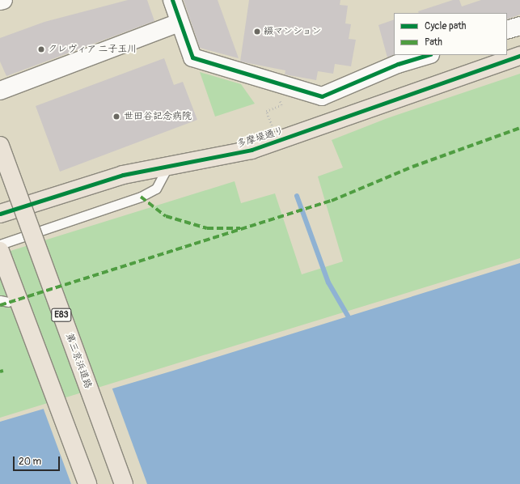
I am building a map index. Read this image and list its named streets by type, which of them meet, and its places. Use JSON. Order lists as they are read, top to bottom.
{
  "streets": {
    "main road": ["多摩堤通り", "E83", "第三京浜道路"]
  },
  "places": ["綴マンション", "クレヴィア 二子玉川", "世田谷記念病院"],
  "legend": ["Cycle path", "Path"],
  "scale_bar": "20 m"
}
